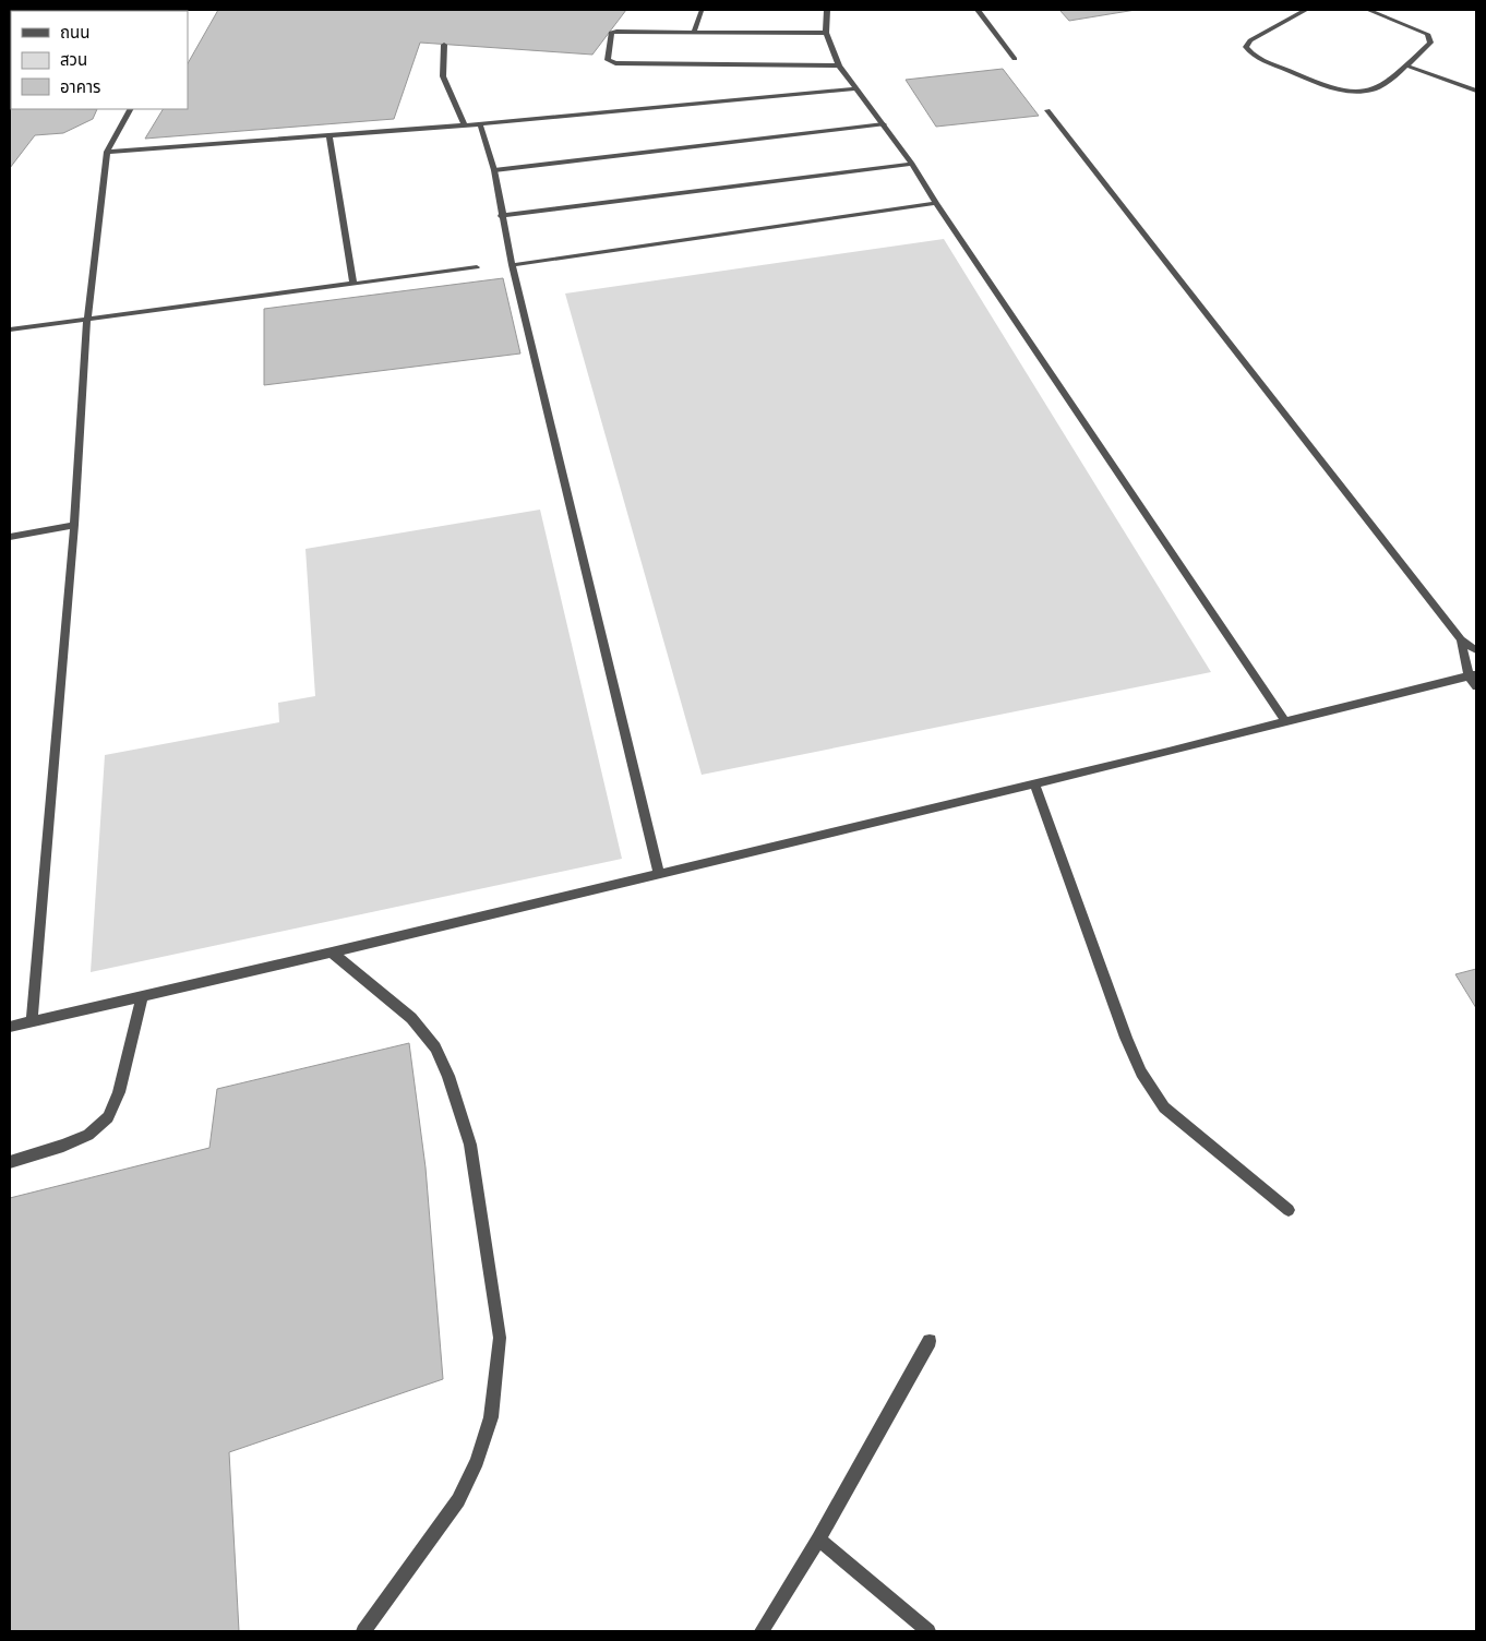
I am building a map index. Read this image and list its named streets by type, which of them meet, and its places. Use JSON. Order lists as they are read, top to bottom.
{
  "legend": ["ถนน", "สวน", "อาคาร"]
}
